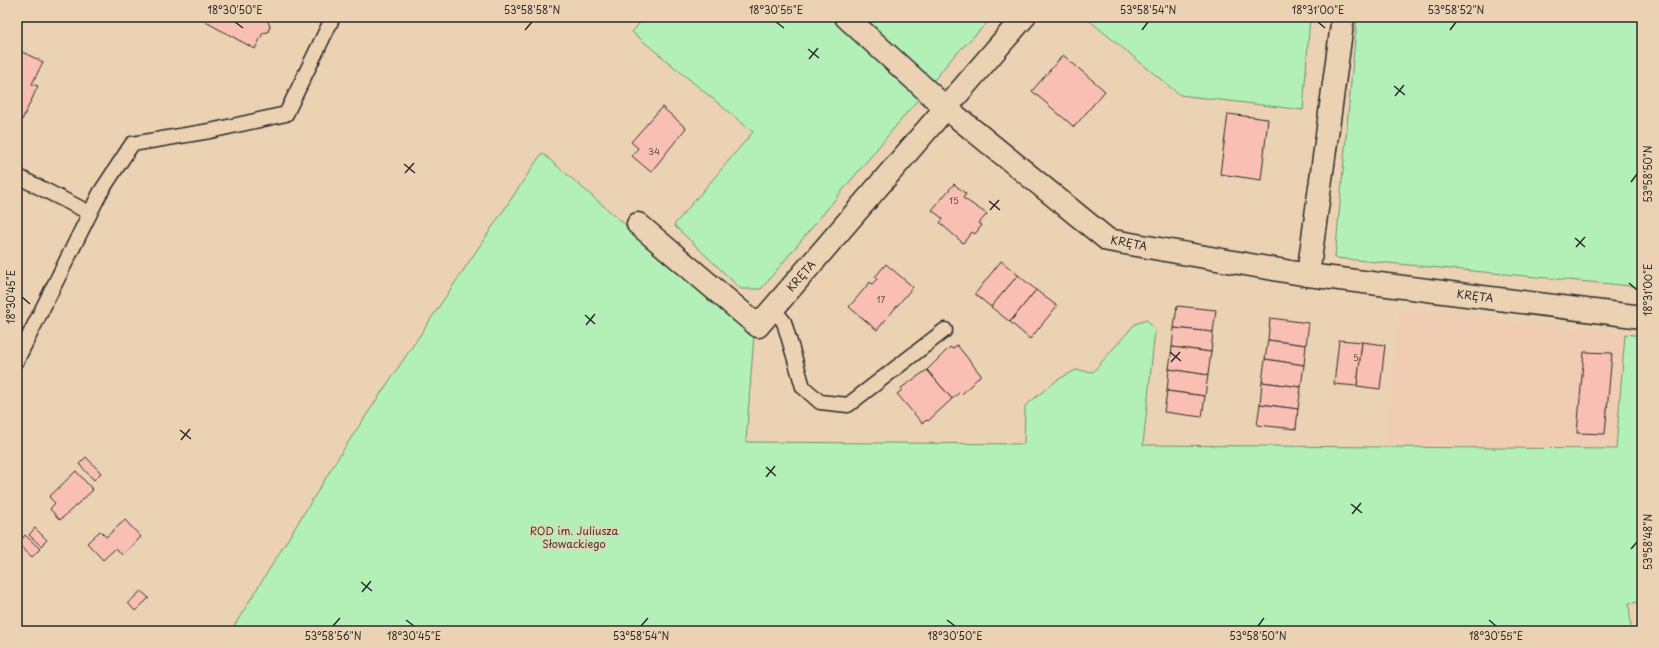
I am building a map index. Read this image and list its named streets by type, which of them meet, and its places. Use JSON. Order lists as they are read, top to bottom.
{
  "streets": {
    "street": ["KRĘTA"]
  },
  "parks": ["ROD im. Juliusza Słowackiego"],
  "house_numbers": [
    "34",
    "15",
    "17",
    "5"
  ],
  "coordinates": [
    "18°30'50\"E",
    "53°58'58\"N",
    "18°30'55\"E",
    "53°58'54\"N",
    "18°31'00\"E",
    "53°58'52\"N",
    "53°58'50\"N",
    "18°30'45\"E",
    "53°58'48\"N",
    "53°58'56\"N"
  ]
}
